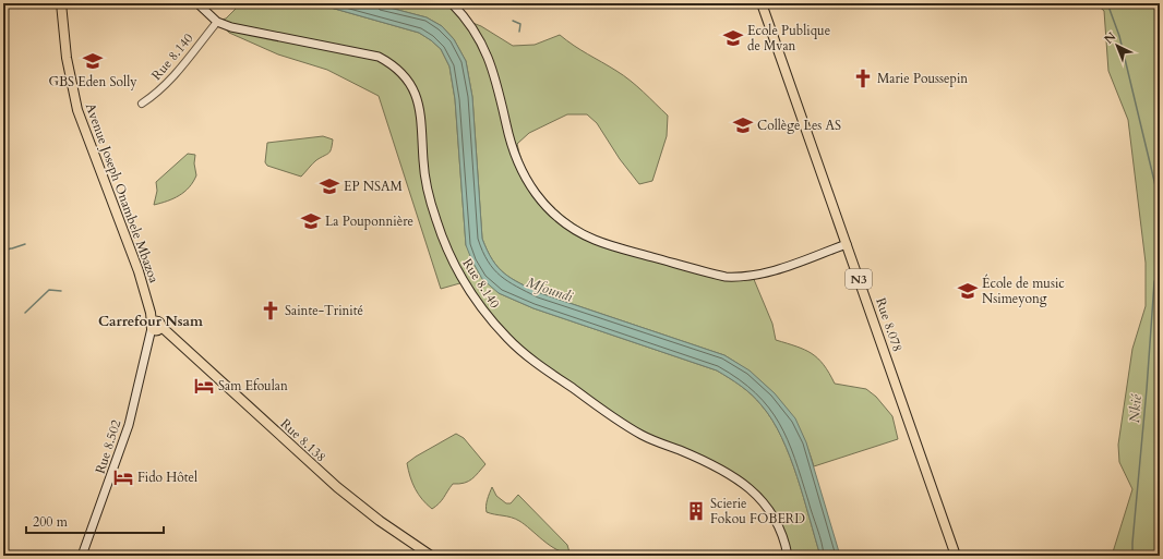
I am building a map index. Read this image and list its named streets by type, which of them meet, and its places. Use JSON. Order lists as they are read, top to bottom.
{
  "streets": {
    "main road": [
      "Rue 8.140",
      "Avenue Joseph Onambele Mbazoa",
      "N3",
      "Rue 8.078",
      "Rue 8.138",
      "Rue 8.502"
    ]
  },
  "crossings": [
    ["Avenue Joseph Onambele Mbazoa", "Rue 8.138"],
    ["Avenue Joseph Onambele Mbazoa", "Rue 8.502"],
    ["Rue 8.138", "Rue 8.502"]
  ],
  "districts": ["Carrefour Nsam"],
  "water": ["Mfoundi", "Nkié"],
  "places": {
    "school or university": [
      "Ecole Publique de Mvan",
      "GBS Eden Solly",
      "Collège Les AS",
      "EP NSAM",
      "La Pouponnière",
      "École de music Nsimeyong"
    ],
    "church": ["Marie Poussepin", "Sainte-Trinité"],
    "hotel": ["Sam Efoulan", "Fido Hôtel"],
    "building": ["Scierie Fokou FOBERD"]
  },
  "scale_bar": "200 m",
  "north": "top left"
}
